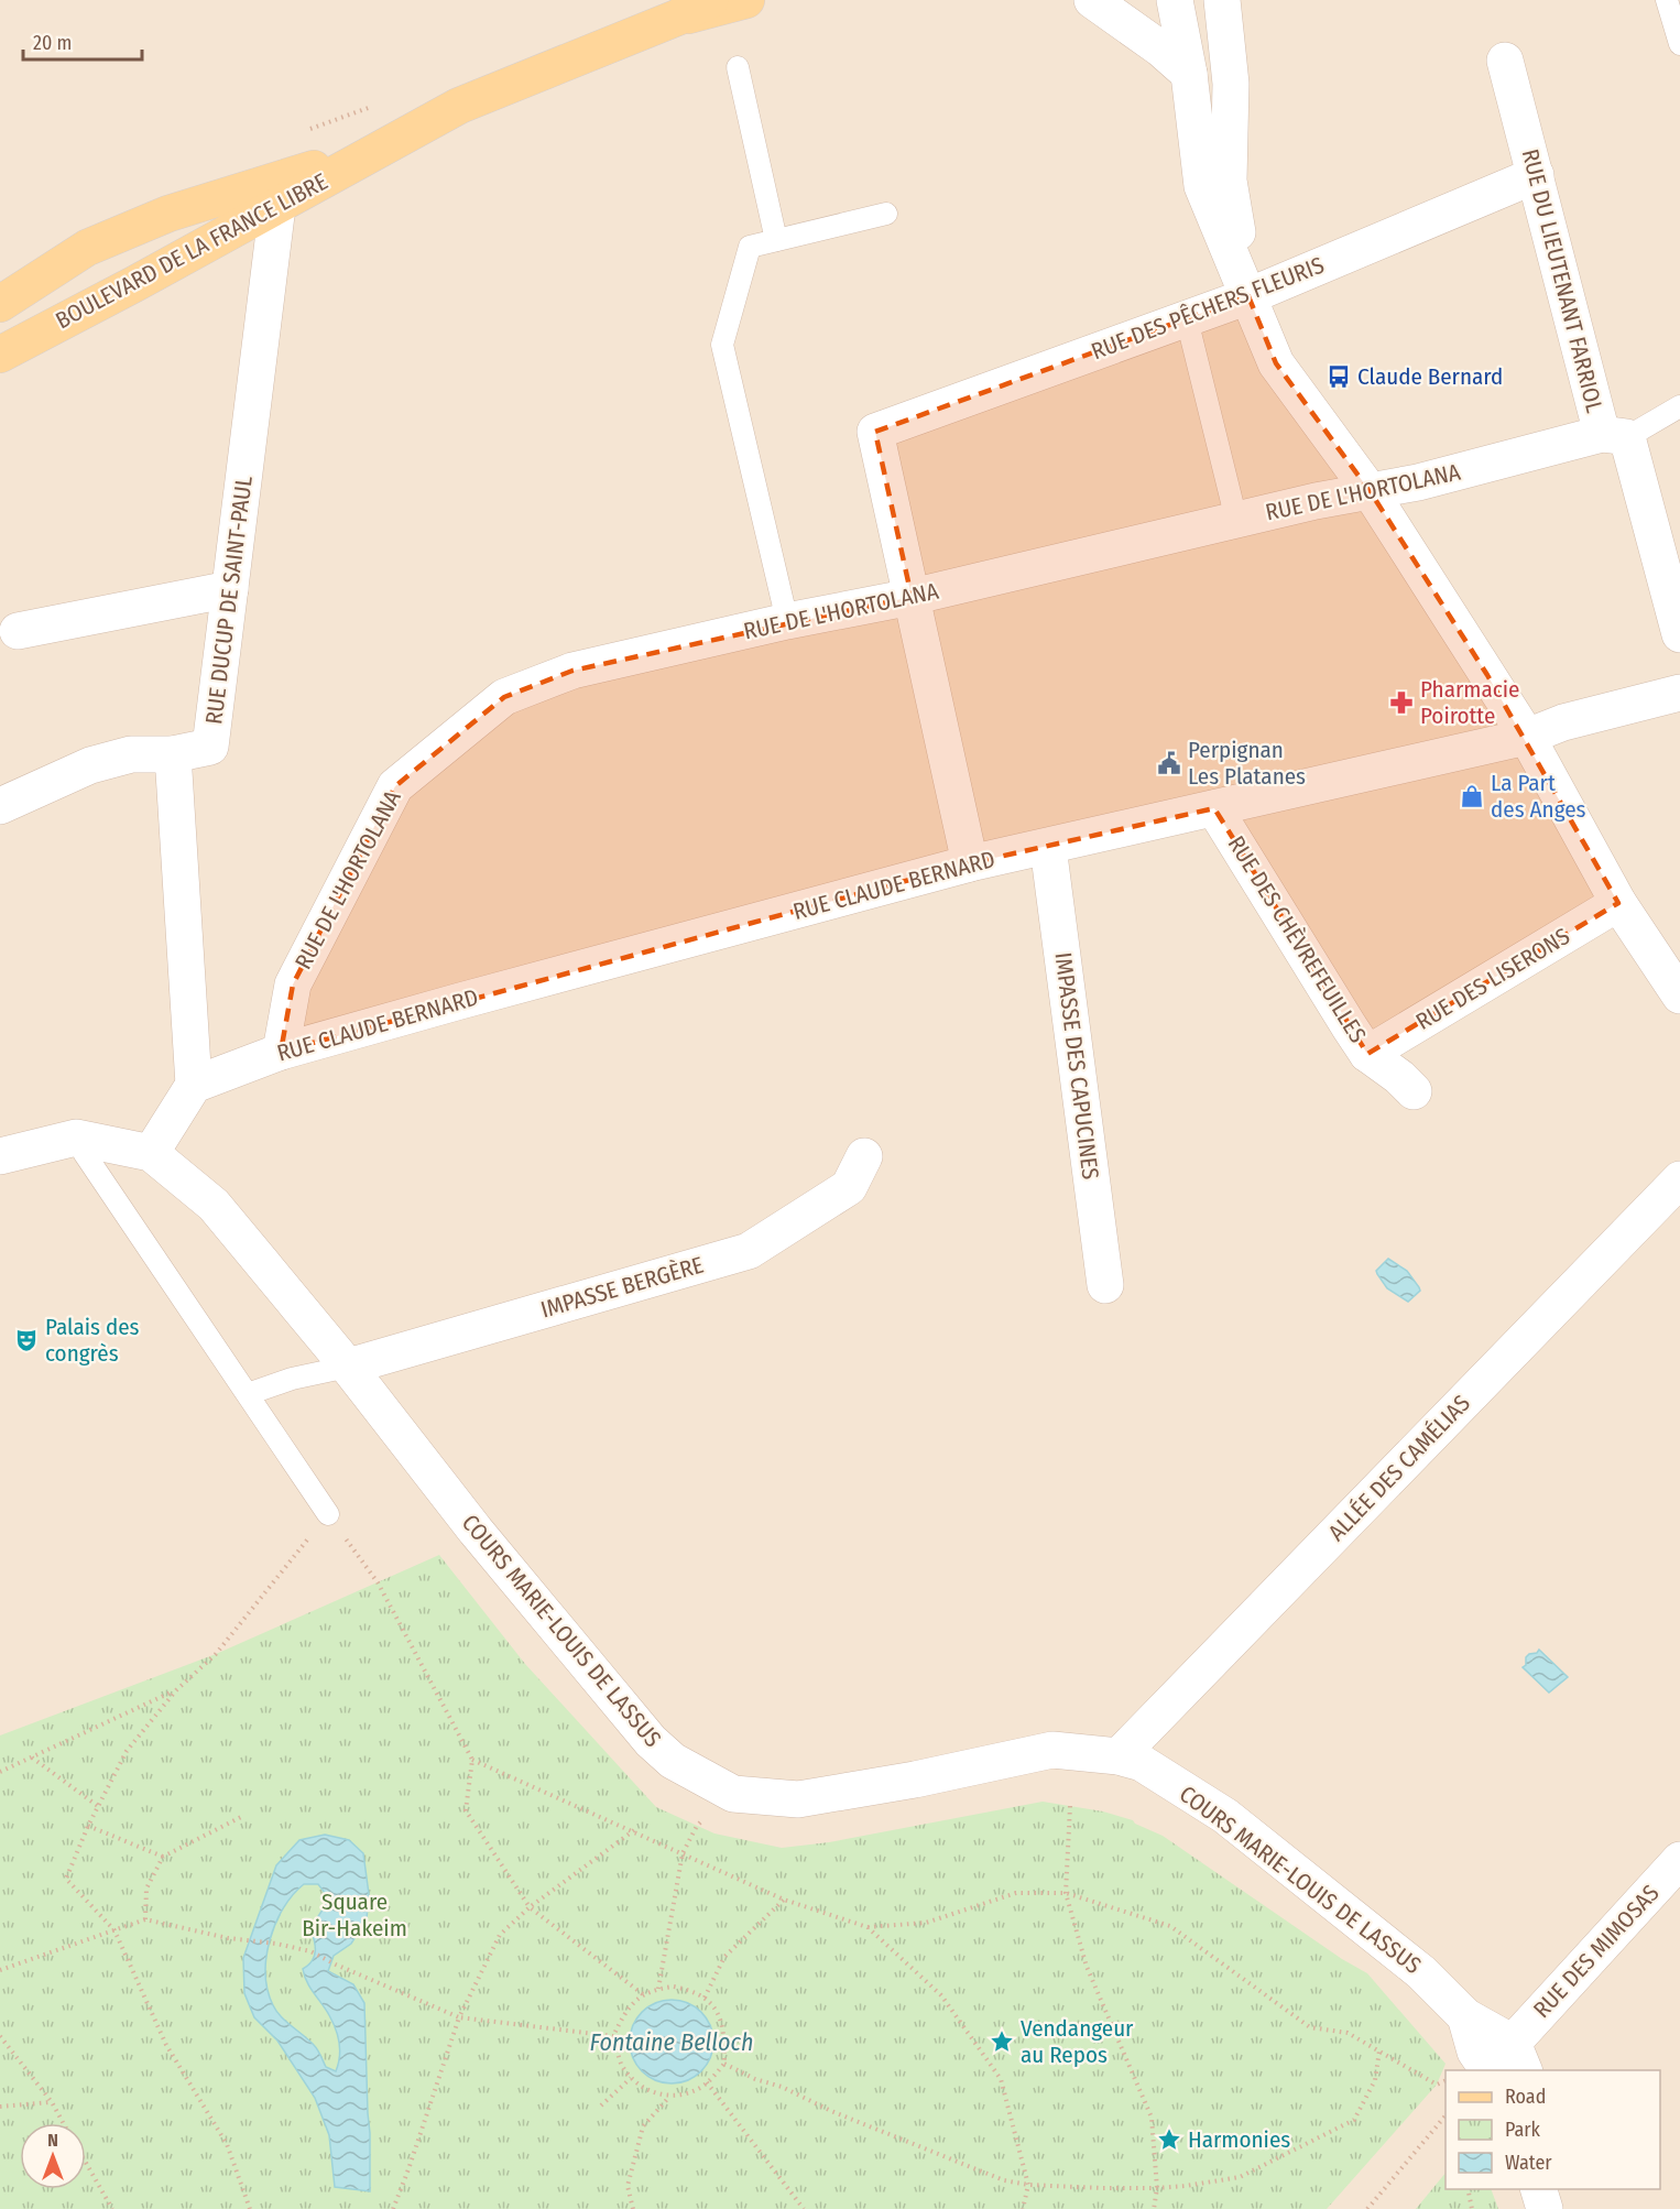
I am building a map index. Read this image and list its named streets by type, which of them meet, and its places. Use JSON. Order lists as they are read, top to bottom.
{
  "streets": {
    "main road": ["BOULEVARD DE LA FRANCE LIBRE"],
    "street": [
      "RUE DU LIEUTENANT FARRIOL",
      "RUE DES PÊCHERS FLEURIS",
      "RUE DE L'HORTOLANA",
      "RUE DUCUP DE SAINT-PAUL",
      "RUE CLAUDE BERNARD",
      "RUE DES CHÈVREFEUILLES",
      "RUE DES LISERONS",
      "IMPASSE DES CAPUCINES",
      "IMPASSE BERGÈRE",
      "ALLÉE DES CAMÉLIAS",
      "COURS MARIE-LOUIS DE LASSUS",
      "RUE DES MIMOSAS"
    ]
  },
  "crossings": [
    ["BOULEVARD DE LA FRANCE LIBRE", "RUE DUCUP DE SAINT-PAUL"],
    ["RUE DU LIEUTENANT FARRIOL", "RUE DES PÊCHERS FLEURIS"],
    ["RUE DU LIEUTENANT FARRIOL", "RUE DE L'HORTOLANA"],
    ["RUE DES PÊCHERS FLEURIS", "RUE DE L'HORTOLANA"],
    ["RUE DE L'HORTOLANA", "RUE CLAUDE BERNARD"],
    ["RUE CLAUDE BERNARD", "RUE DES CHÈVREFEUILLES"],
    ["RUE CLAUDE BERNARD", "IMPASSE DES CAPUCINES"],
    ["RUE DES CHÈVREFEUILLES", "RUE DES LISERONS"],
    ["IMPASSE BERGÈRE", "COURS MARIE-LOUIS DE LASSUS"],
    ["ALLÉE DES CAMÉLIAS", "COURS MARIE-LOUIS DE LASSUS"],
    ["COURS MARIE-LOUIS DE LASSUS", "RUE DES MIMOSAS"]
  ],
  "water": ["Fontaine Belloch"],
  "parks": ["Square Bir-Hakeim"],
  "places": {
    "bus stop": ["Claude Bernard"],
    "pharmacy": ["Pharmacie Poirotte"],
    "public building": ["Perpignan Les Platanes"],
    "shop": ["La Part des Anges"],
    "theatre": ["Palais des congrès"],
    "place": ["Vendangeur au Repos", "Harmonies"]
  },
  "legend": ["Road", "Park", "Water"],
  "scale_bar": "20 m",
  "north": "top"
}
